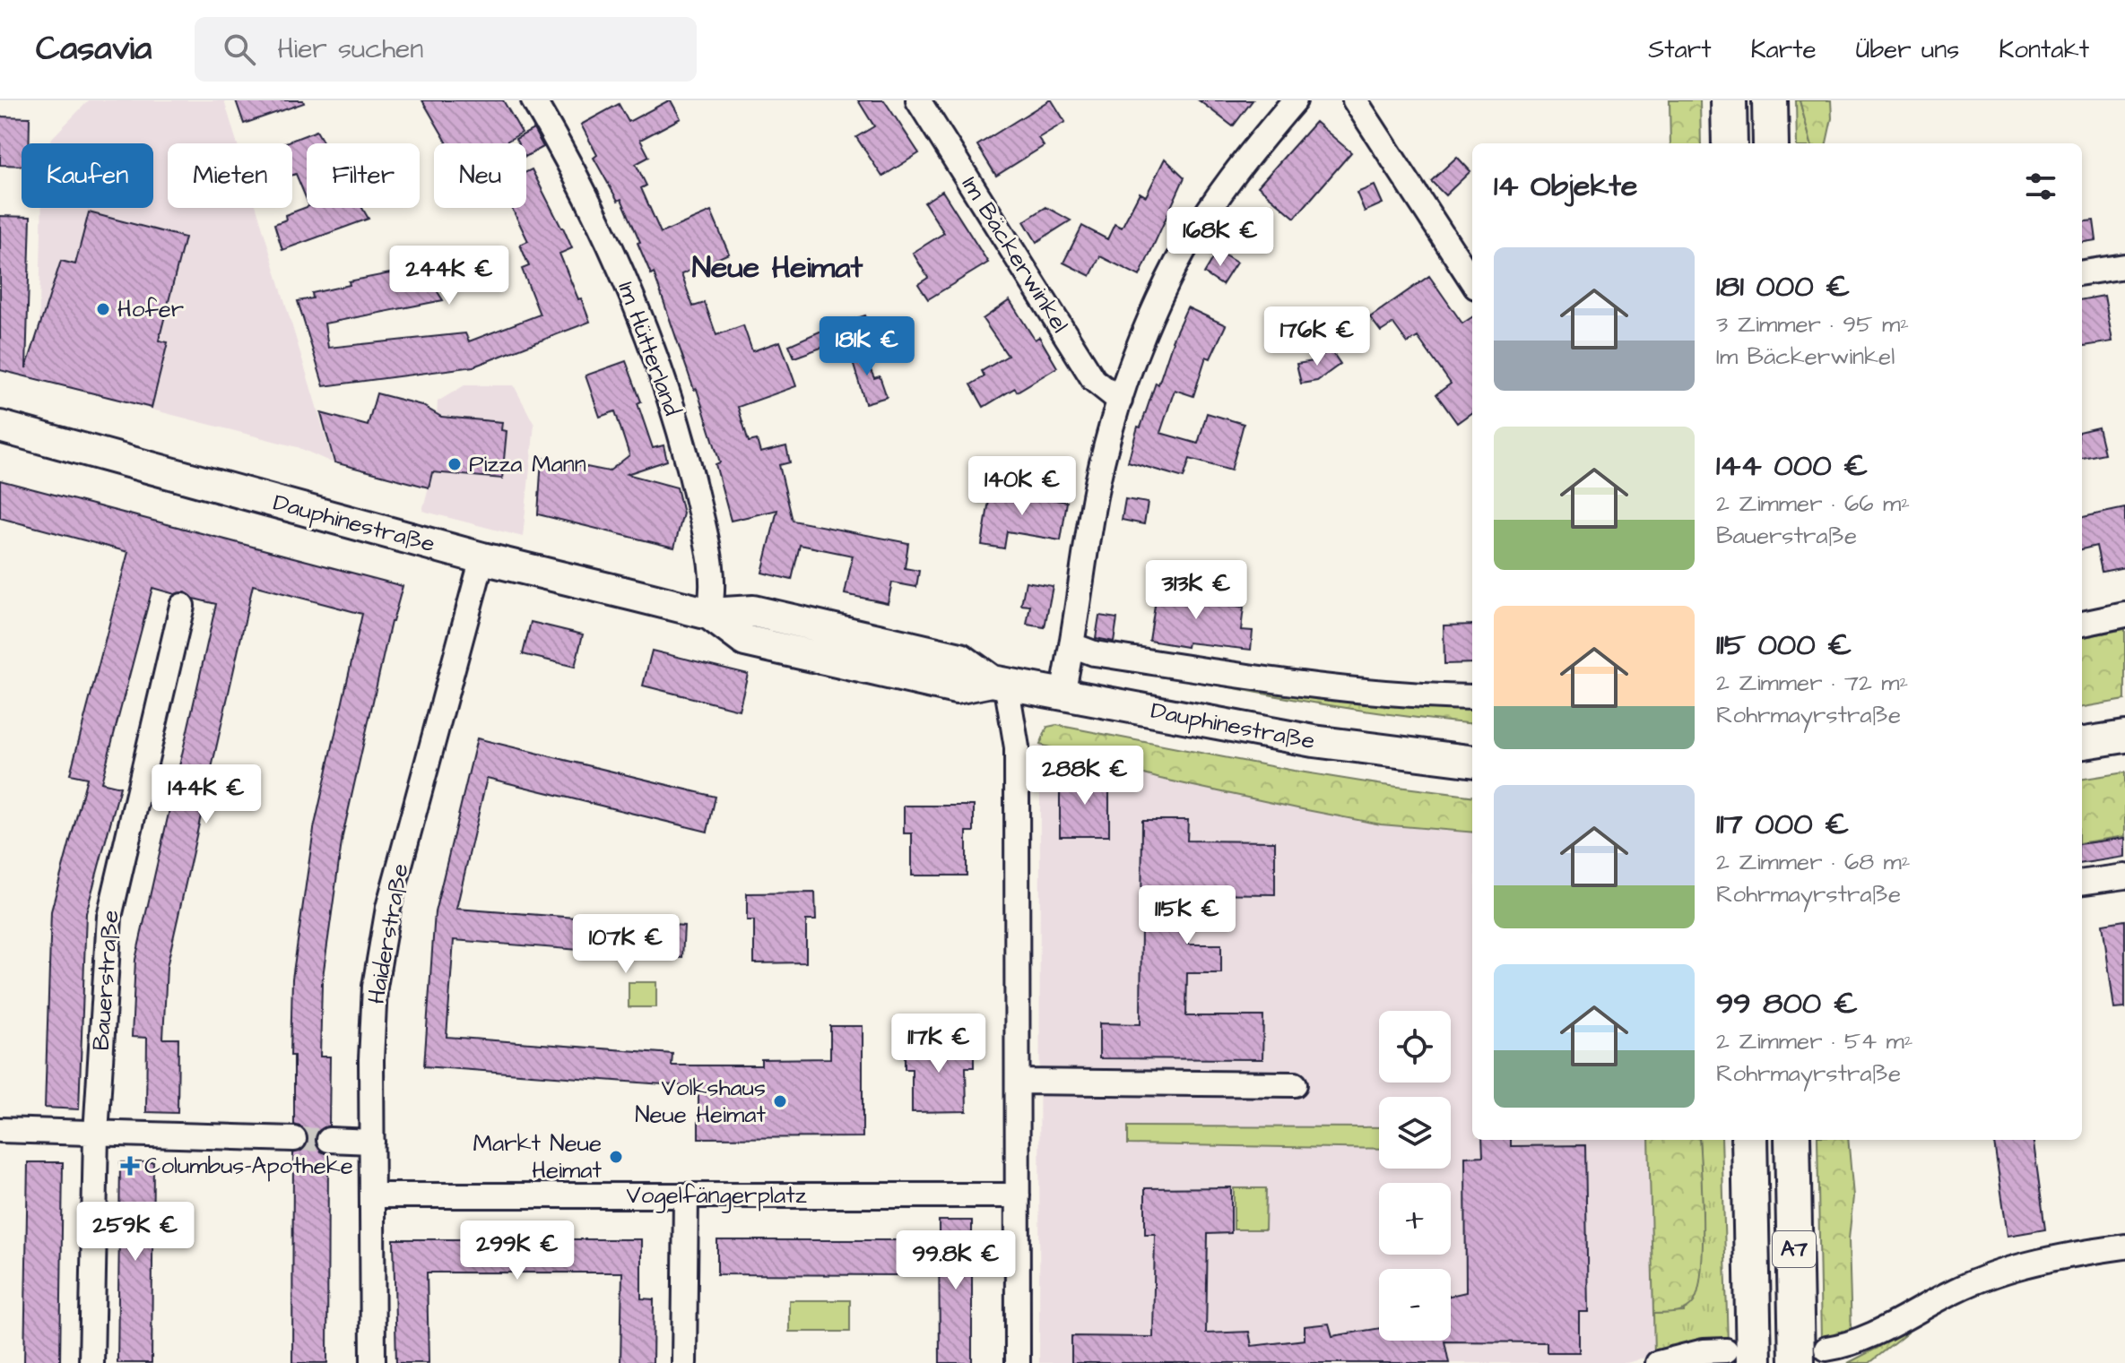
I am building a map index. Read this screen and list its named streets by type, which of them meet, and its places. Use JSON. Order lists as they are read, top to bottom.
{
  "streets": {
    "highway": ["A7"],
    "main road": ["Dauphinestraße"],
    "street": [
      "Im Bäckerwinkel",
      "Im Hütterland",
      "Haiderstraße",
      "Bauerstraße",
      "Vogelfängerplatz"
    ]
  },
  "crossings": [
    ["Im Hütterland", "Dauphinestraße"],
    ["Dauphinestraße", "Haiderstraße"],
    ["Haiderstraße", "Vogelfängerplatz"]
  ],
  "districts": ["Neue Heimat"],
  "places": {
    "other": [
      "Hofer",
      "Pizza Mann",
      "Volkshaus Neue Heimat",
      "Markt Neue Heimat"
    ],
    "health": ["Columbus-Apotheke"]
  },
  "page": {
    "header": "Casavia",
    "search": "Hier suchen",
    "nav": [
      "Start",
      "Karte",
      "Über uns",
      "Kontakt"
    ],
    "chip": [
      "Kaufen",
      "Mieten",
      "Filter",
      "Neu"
    ],
    "heading": "14 Objekte",
    "price": [
      "168K €",
      "244K €",
      "176K €",
      "181K €",
      "140K €",
      "313K €",
      "288K €",
      "144K €",
      "115K €",
      "107K €",
      "117K €",
      "259K €",
      "299K €",
      "99.8K €"
    ],
    "list": [
      {
        "name": "181 000 €",
        "note": "3 Zimmer · 95 m² · Im Bäckerwinkel"
      },
      {
        "name": "144 000 €",
        "note": "2 Zimmer · 66 m² · Bauerstraße"
      },
      {
        "name": "115 000 €",
        "note": "2 Zimmer · 72 m² · Rohrmayrstraße"
      },
      {
        "name": "117 000 €",
        "note": "2 Zimmer · 68 m² · Rohrmayrstraße"
      },
      {
        "name": "99 800 €",
        "note": "2 Zimmer · 54 m² · Rohrmayrstraße"
      }
    ],
    "map_buttons": ["+", "−"]
  }
}
